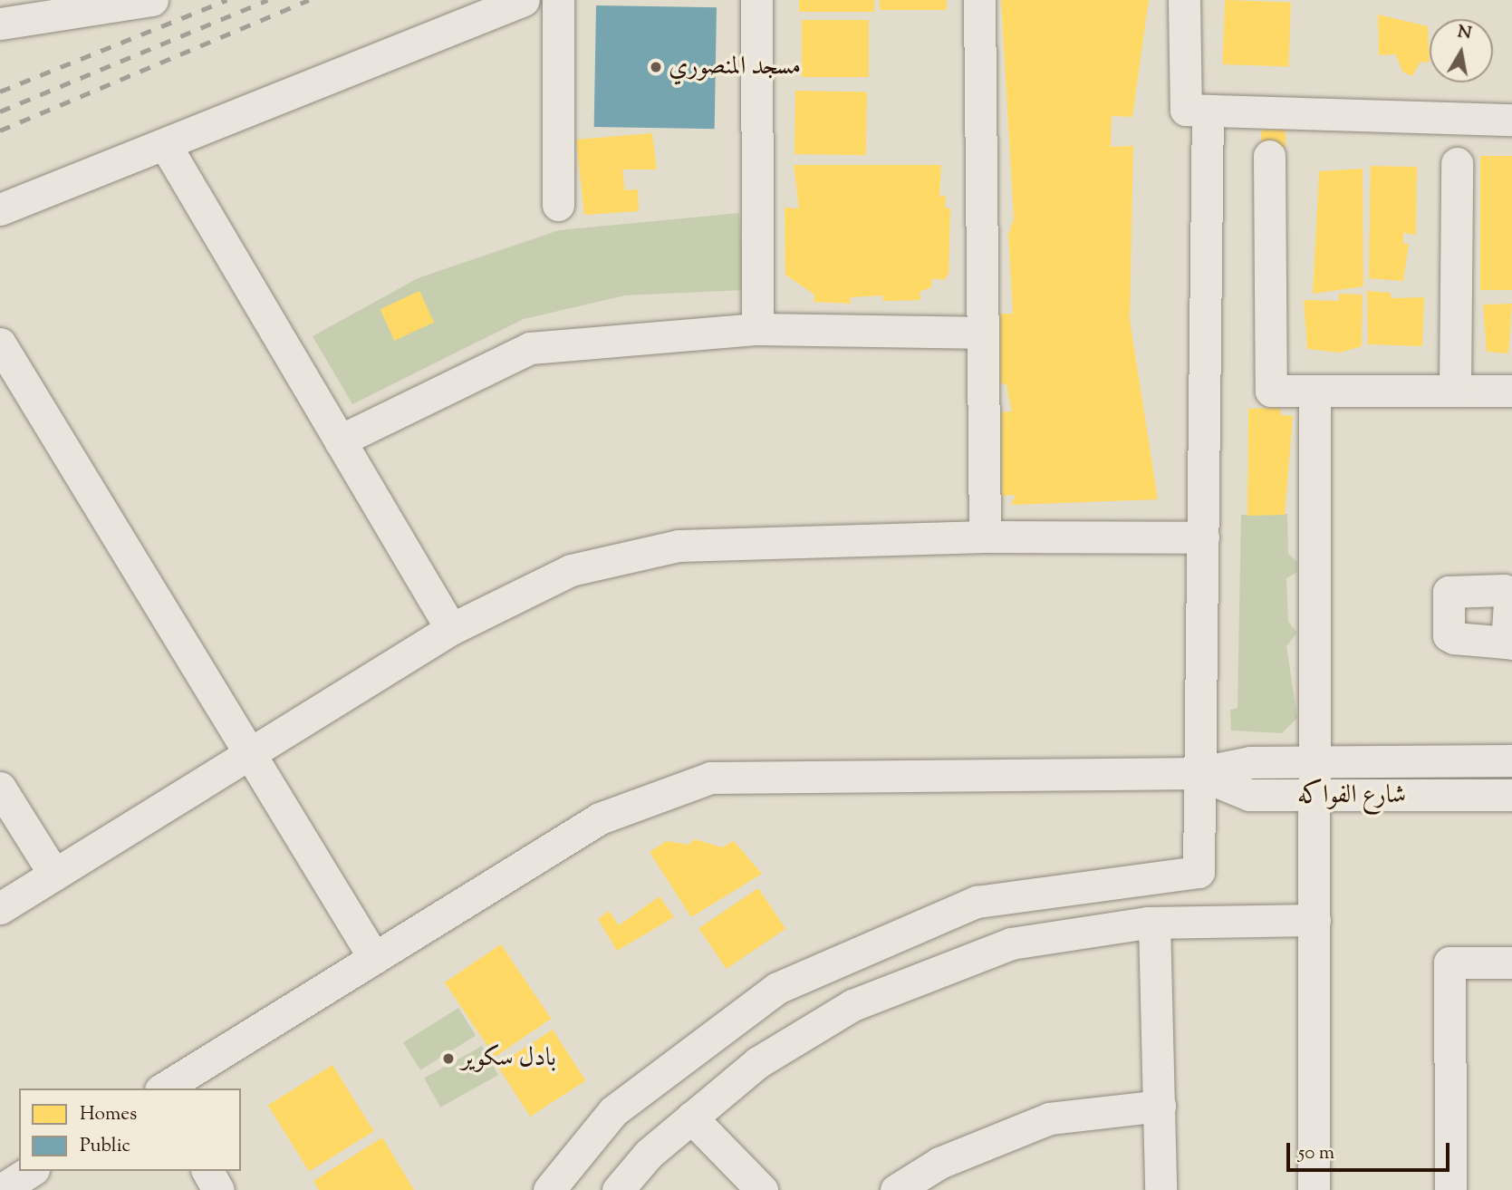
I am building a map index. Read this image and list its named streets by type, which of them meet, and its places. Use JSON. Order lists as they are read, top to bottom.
{
  "streets": {
    "street": ["شارع الفواكه"]
  },
  "places": ["مسجد المنصوري", "بادل سكوير"],
  "legend": ["Homes", "Public"],
  "scale_bar": "50 m",
  "north": "top"
}
